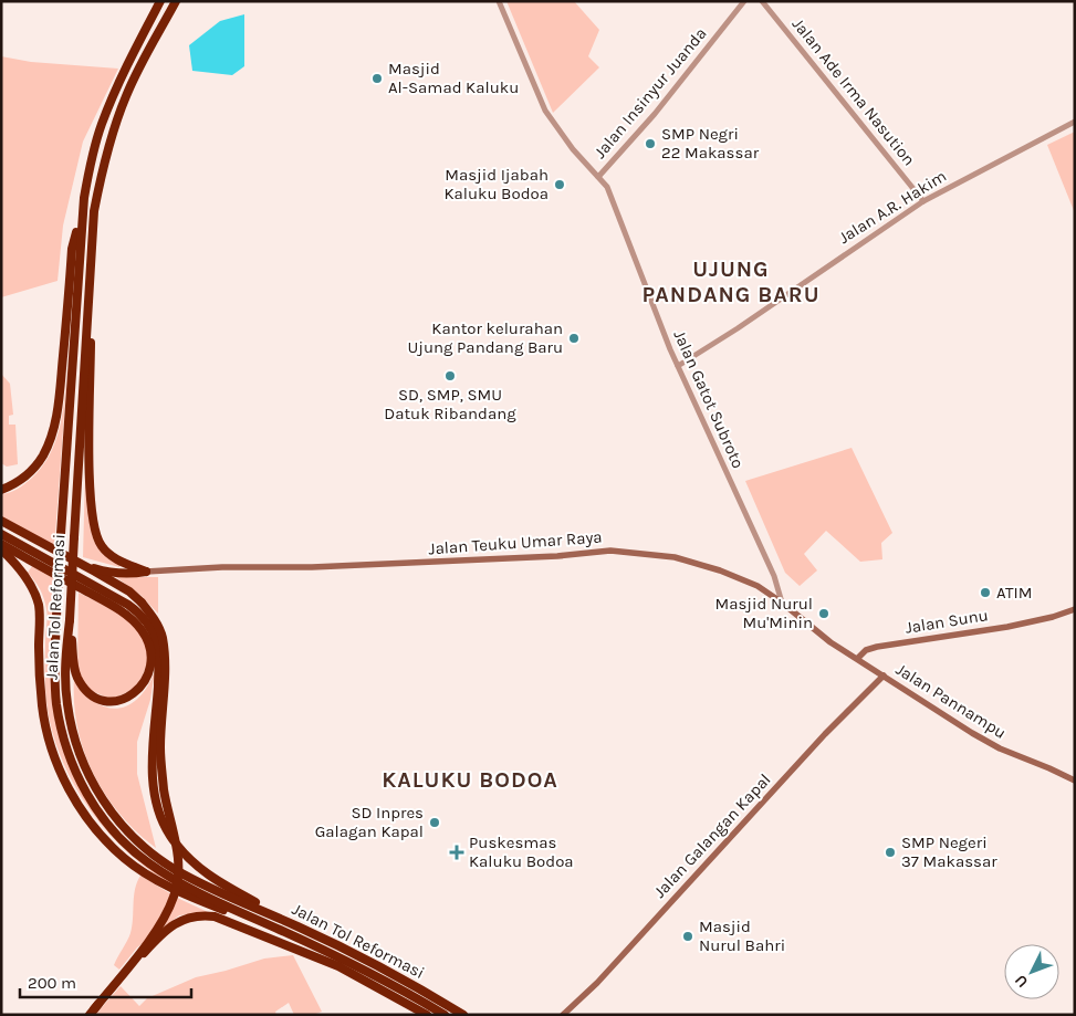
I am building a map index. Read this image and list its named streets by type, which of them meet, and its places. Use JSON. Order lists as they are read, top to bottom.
{
  "streets": {
    "highway": ["Jalan Tol Reformasi"],
    "main road": [
      "Jalan Teuku Umar Raya",
      "Jalan Sunu",
      "Jalan Pannampu",
      "Jalan Galangan Kapal"
    ],
    "street": [
      "Jalan Ade Irma Nasution",
      "Jalan Insinyur Juanda",
      "Jalan A.R. Hakim",
      "Jalan Gatot Subroto"
    ]
  },
  "crossings": [
    ["Jalan Ade Irma Nasution", "Jalan A.R. Hakim"],
    ["Jalan Insinyur Juanda", "Jalan Gatot Subroto"],
    ["Jalan A.R. Hakim", "Jalan Gatot Subroto"],
    ["Jalan Gatot Subroto", "Jalan Teuku Umar Raya"],
    ["Jalan Teuku Umar Raya", "Jalan Sunu"],
    ["Jalan Teuku Umar Raya", "Jalan Pannampu"],
    ["Jalan Sunu", "Jalan Pannampu"],
    ["Jalan Pannampu", "Jalan Galangan Kapal"]
  ],
  "districts": ["UJUNG PANDANG BARU", "KALUKU BODOA"],
  "places": {
    "other": [
      "Masjid Al-Samad Kaluku",
      "SMP Negri 22 Makassar",
      "Masjid Ijabah Kaluku Bodoa",
      "Kantor kelurahan Ujung Pandang Baru",
      "SD, SMP, SMU Datuk Ribandang",
      "ATIM",
      "Masjid Nurul Mu'Minin",
      "SD Inpres Galagan Kapal",
      "SMP Negeri 37 Makassar",
      "Masjid Nurul Bahri"
    ],
    "health": ["Puskesmas Kaluku Bodoa"]
  },
  "scale_bar": "200 m",
  "north": "bottom left"
}
